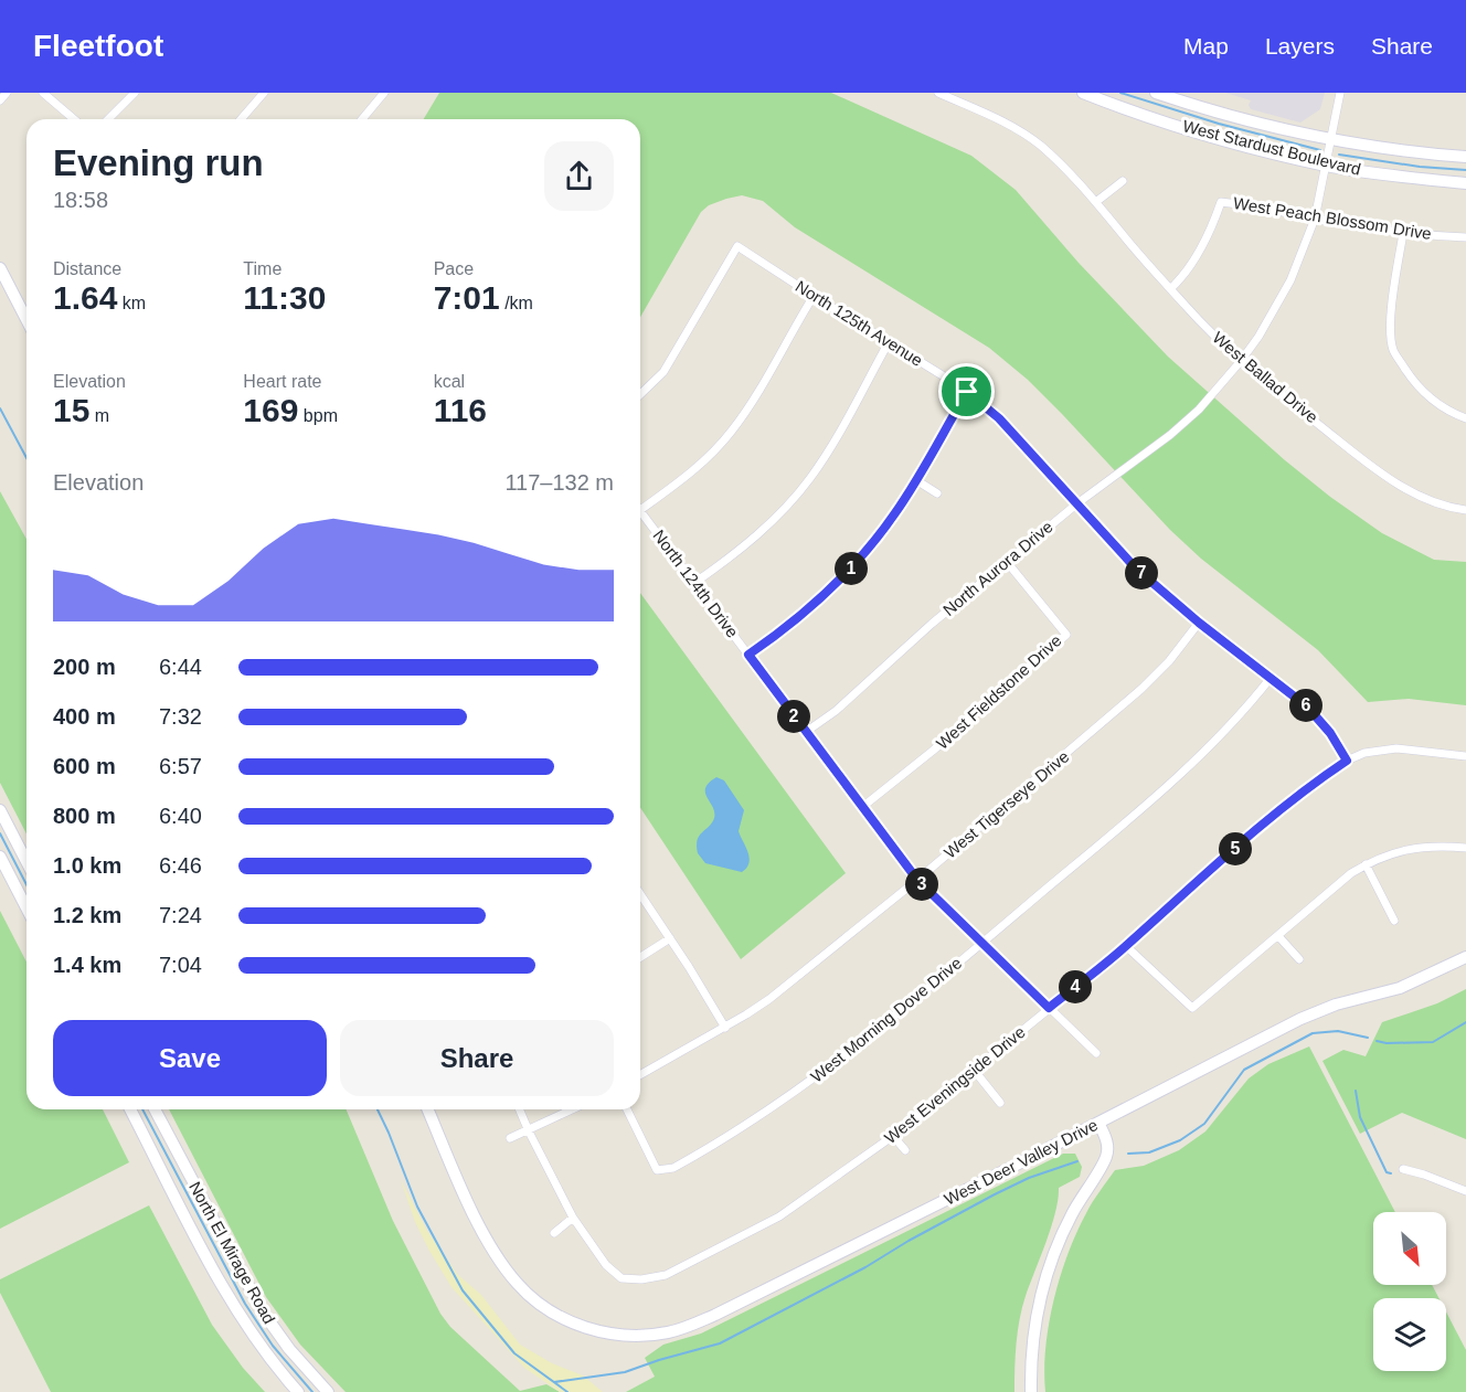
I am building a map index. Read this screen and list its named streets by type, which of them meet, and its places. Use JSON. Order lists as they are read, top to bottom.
{
  "streets": {
    "street": [
      "West Stardust Boulevard",
      "West Peach Blossom Drive",
      "North 125th Avenue",
      "West Ballad Drive",
      "North Aurora Drive",
      "North 124th Drive",
      "West Fieldstone Drive",
      "West Tigerseye Drive",
      "West Morning Dove Drive",
      "West Eveningside Drive",
      "West Deer Valley Drive",
      "North El Mirage Road"
    ]
  },
  "crossings": [
    ["West Stardust Boulevard", "North Aurora Drive"],
    ["West Peach Blossom Drive", "West Ballad Drive"],
    ["West Peach Blossom Drive", "North Aurora Drive"],
    ["North 125th Avenue", "North Aurora Drive"],
    ["North 125th Avenue", "West Tigerseye Drive"],
    ["North 125th Avenue", "West Morning Dove Drive"],
    ["North 125th Avenue", "West Eveningside Drive"],
    ["West Ballad Drive", "North Aurora Drive"],
    ["North Aurora Drive", "North 124th Drive"],
    ["North Aurora Drive", "West Fieldstone Drive"],
    ["North 124th Drive", "West Fieldstone Drive"],
    ["North 124th Drive", "West Tigerseye Drive"],
    ["North 124th Drive", "West Morning Dove Drive"],
    ["North 124th Drive", "West Eveningside Drive"]
  ],
  "north": "bottom right",
  "page": {
    "header": "Fleetfoot",
    "nav": ["Map", "Layers", "Share"],
    "heading": ["Evening run", "18:58"],
    "stats": [
      ["Distance", "1.64 km"],
      ["Time", "11:30"],
      ["Pace", "7:01 /km"],
      ["Elevation", "15 m"],
      ["Heart rate", "169 bpm"],
      ["kcal", "116"]
    ],
    "chart": ["Elevation", "117–132 m"],
    "pins": [
      "1",
      "7",
      "6",
      "2",
      "5",
      "3",
      "4"
    ],
    "list": [
      {
        "name": "200 m",
        "note": "6:44"
      },
      {
        "name": "400 m",
        "note": "7:32"
      },
      {
        "name": "600 m",
        "note": "6:57"
      },
      {
        "name": "800 m",
        "note": "6:40"
      },
      {
        "name": "1.0 km",
        "note": "6:46"
      },
      {
        "name": "1.2 km",
        "note": "7:24"
      },
      {
        "name": "1.4 km",
        "note": "7:04"
      }
    ],
    "buttons": ["Save", "Share"]
  }
}
